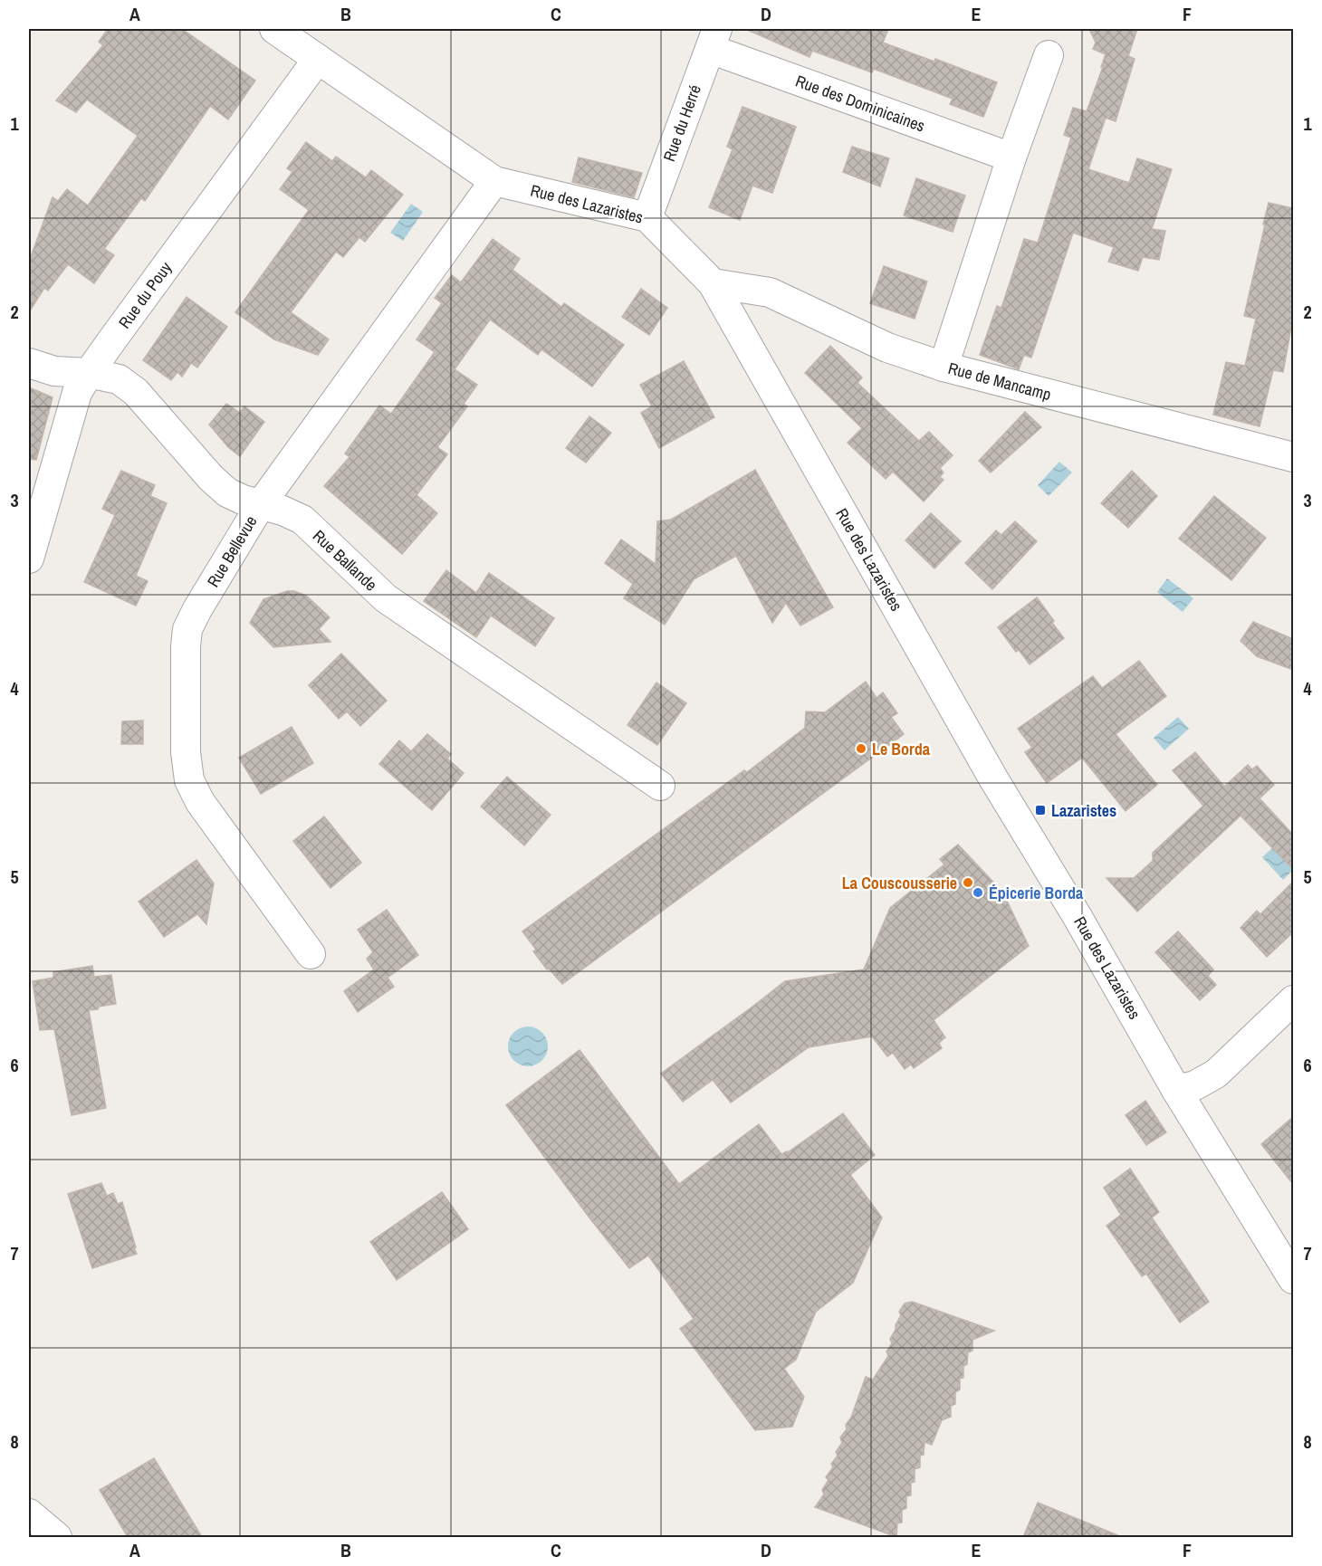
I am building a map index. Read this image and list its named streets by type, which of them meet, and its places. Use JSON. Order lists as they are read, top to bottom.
{
  "streets": {
    "street": [
      "Rue des Dominicaines",
      "Rue du Herré",
      "Rue des Lazaristes",
      "Rue du Pouy",
      "Rue de Mancamp",
      "Rue Bellevue",
      "Rue Ballande"
    ]
  },
  "crossings": [
    ["Rue des Dominicaines", "Rue du Herré"],
    ["Rue du Herré", "Rue des Lazaristes"],
    ["Rue des Lazaristes", "Rue du Pouy"],
    ["Rue des Lazaristes", "Rue de Mancamp"],
    ["Rue des Lazaristes", "Rue Bellevue"],
    ["Rue du Pouy", "Rue Ballande"],
    ["Rue Bellevue", "Rue Ballande"]
  ],
  "places": {
    "other": ["Le Borda", "La Couscousserie", "Épicerie Borda"],
    "transit": ["Lazaristes"]
  },
  "grid": {
    "columns": [
      "A",
      "B",
      "C",
      "D",
      "E",
      "F"
    ],
    "rows": [
      "1",
      "2",
      "3",
      "4",
      "5",
      "6",
      "7",
      "8"
    ]
  }
}
